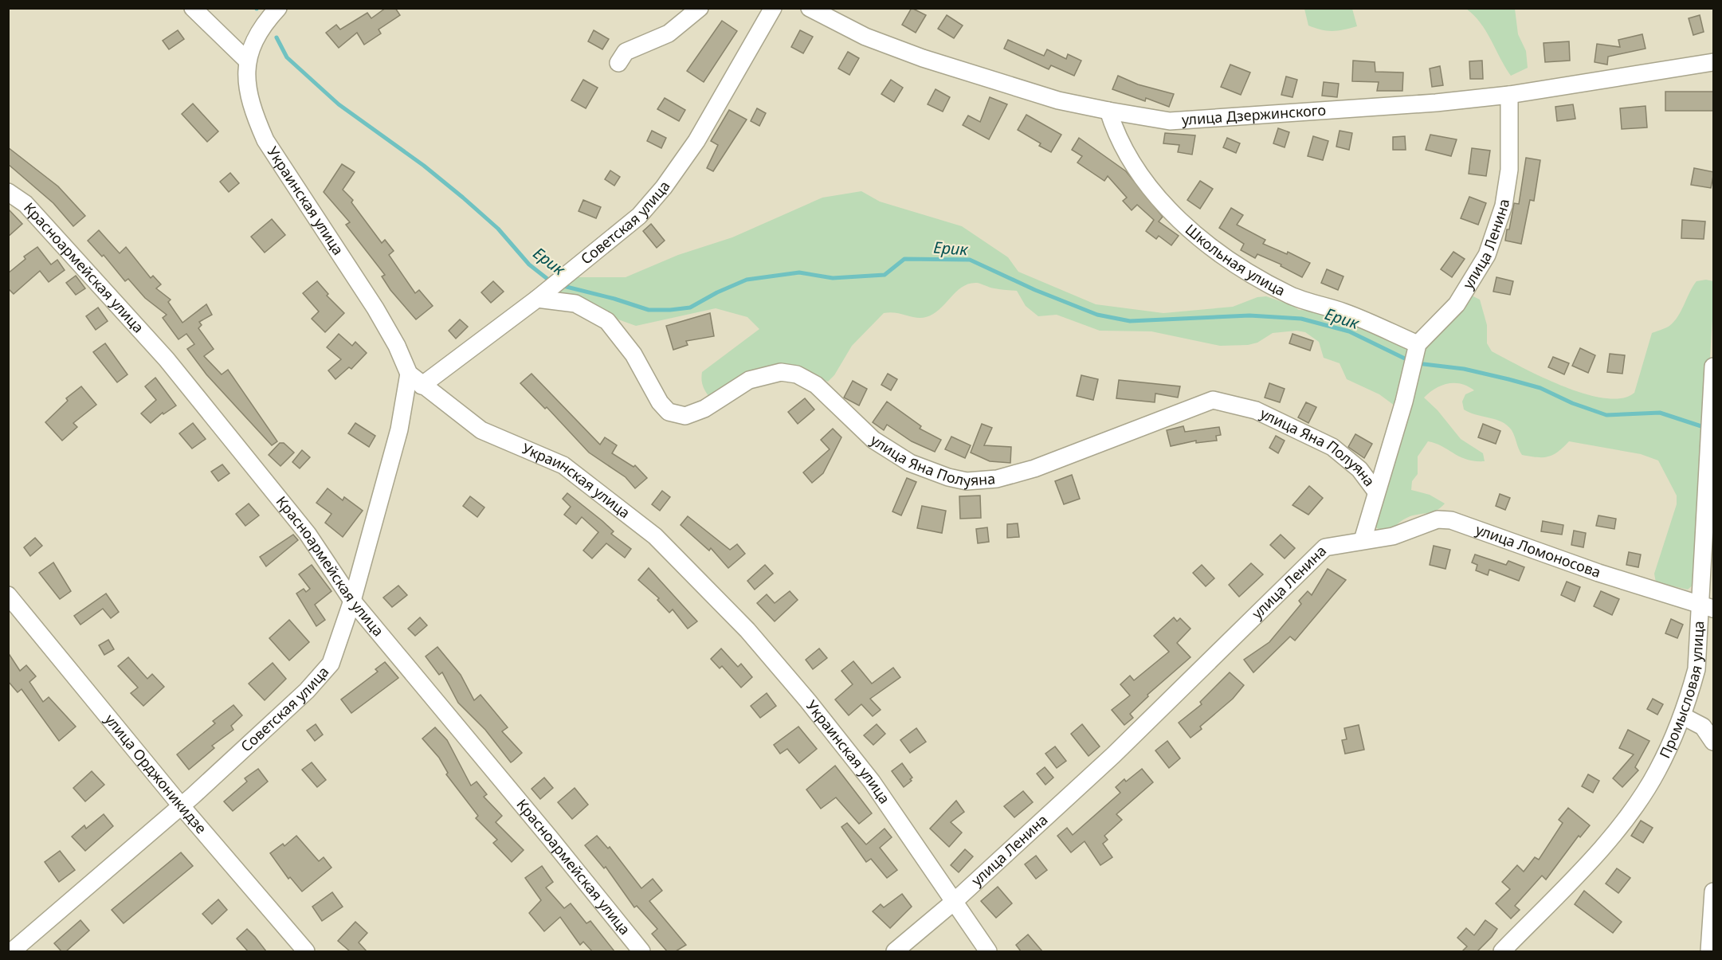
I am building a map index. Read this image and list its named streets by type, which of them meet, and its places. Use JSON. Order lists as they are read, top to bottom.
{
  "streets": {
    "street": [
      "улица Дзержинского",
      "Украинская улица",
      "Советская улица",
      "улица Ленина",
      "Школьная улица",
      "Красноармейская улица",
      "улица Яна Полуяна",
      "улица Ломоносова",
      "Промысловая улица",
      "улица Орджоникидзе"
    ]
  },
  "crossings": [
    ["улица Дзержинского", "улица Ленина"],
    ["улица Дзержинского", "Школьная улица"],
    ["Украинская улица", "Советская улица"],
    ["Украинская улица", "улица Ленина"],
    ["Советская улица", "Красноармейская улица"],
    ["Советская улица", "улица Яна Полуяна"],
    ["Советская улица", "улица Орджоникидзе"],
    ["улица Ленина", "Школьная улица"],
    ["улица Ленина", "улица Ломоносова"],
    ["улица Ломоносова", "Промысловая улица"]
  ],
  "water": ["Ерик"]
}
